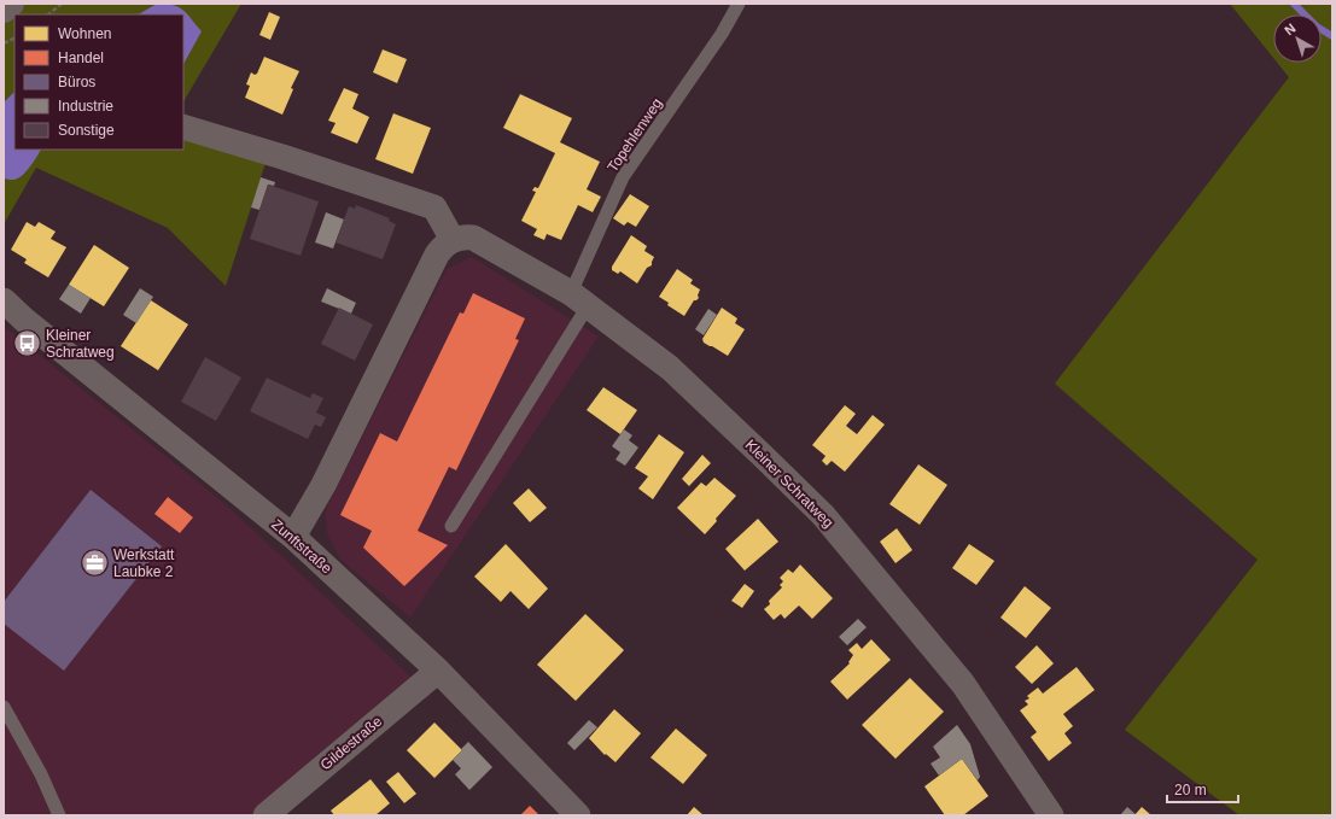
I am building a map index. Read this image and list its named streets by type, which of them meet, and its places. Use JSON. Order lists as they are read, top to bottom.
{
  "streets": {
    "street": ["Kleiner Schratweg", "Zunftstraße", "Gildestraße"],
    "lane": ["Topehlenweg"]
  },
  "crossings": [
    ["Topehlenweg", "Kleiner Schratweg"],
    ["Zunftstraße", "Gildestraße"]
  ],
  "places": {
    "bus stop": ["Kleiner Schratweg"],
    "office": ["Werkstatt Laubke 2"]
  },
  "legend": [
    "Wohnen",
    "Handel",
    "Büros",
    "Industrie",
    "Sonstige"
  ],
  "scale_bar": "20 m",
  "north": "top left"
}
